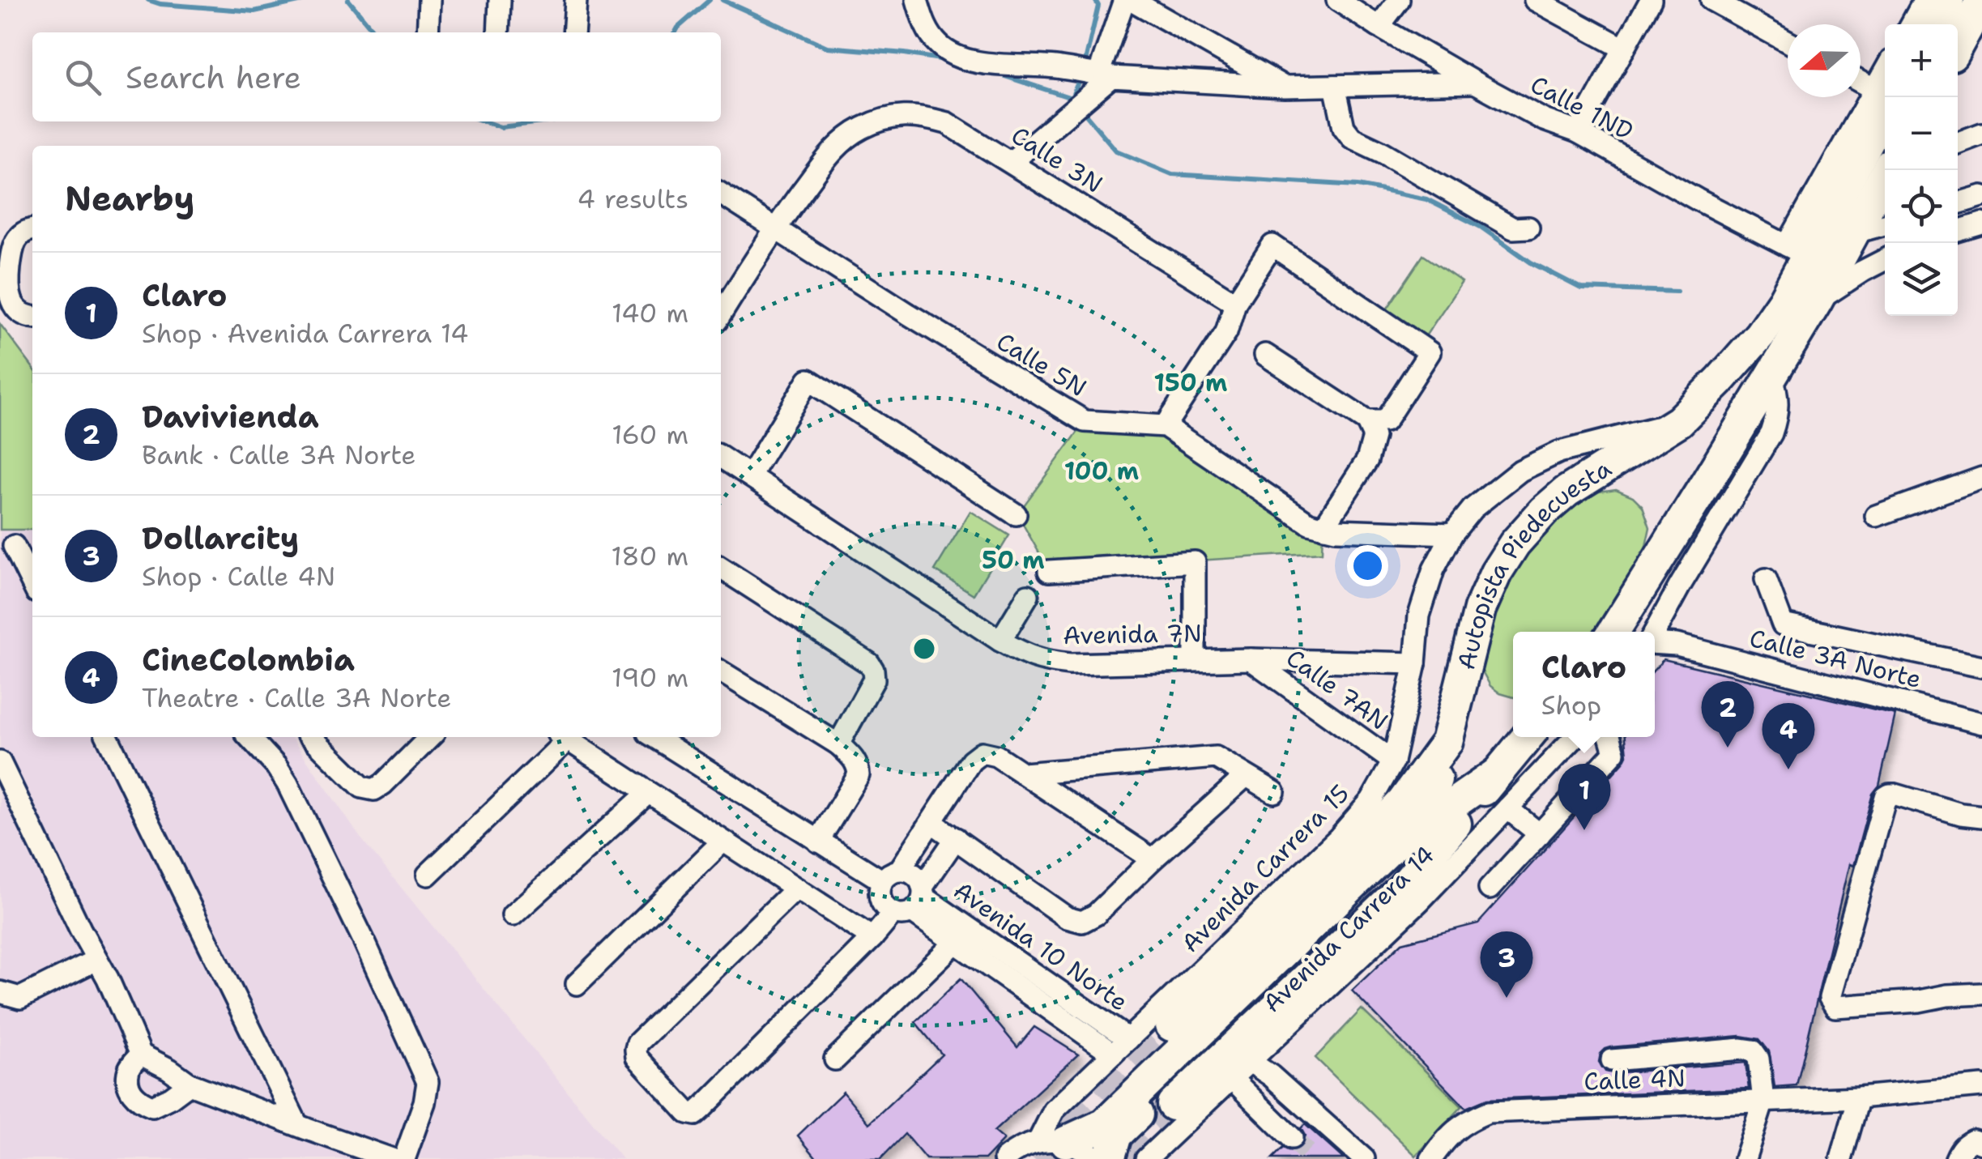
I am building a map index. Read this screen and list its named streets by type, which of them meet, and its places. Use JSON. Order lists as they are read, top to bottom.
{
  "streets": {
    "highway": ["Autopista Piedecuesta"],
    "street": [
      "Calle 1ND",
      "Calle 3N",
      "Calle 5N",
      "Avenida 7N",
      "Calle 3A Norte",
      "Calle 7AN",
      "Avenida Carrera 15",
      "Avenida Carrera 14",
      "Avenida 10 Norte",
      "Calle 4N"
    ]
  },
  "crossings": [
    ["Calle 1ND", "Autopista Piedecuesta"],
    ["Calle 3N", "Calle 5N"],
    ["Autopista Piedecuesta", "Avenida Carrera 15"],
    ["Avenida 7N", "Calle 7AN"],
    ["Avenida 7N", "Avenida Carrera 15"],
    ["Calle 7AN", "Avenida Carrera 15"],
    ["Avenida Carrera 15", "Avenida 10 Norte"]
  ],
  "north": "left",
  "page": {
    "map_buttons": ["+", "−"],
    "search": "Search here",
    "heading": ["Nearby", "4 results"],
    "list": [
      {
        "mark": "1",
        "name": "Claro",
        "note": "Shop · Avenida Carrera 14",
        "value": "140 m"
      },
      {
        "mark": "2",
        "name": "Davivienda",
        "note": "Bank · Calle 3A Norte",
        "value": "160 m"
      },
      {
        "mark": "3",
        "name": "Dollarcity",
        "note": "Shop · Calle 4N",
        "value": "180 m"
      },
      {
        "mark": "4",
        "name": "CineColombia",
        "note": "Theatre · Calle 3A Norte",
        "value": "190 m"
      }
    ],
    "popup": ["Claro", "Shop"],
    "pins": [
      "2",
      "4",
      "1",
      "3"
    ]
  },
  "rings": ["150 m", "100 m", "50 m"]
}
